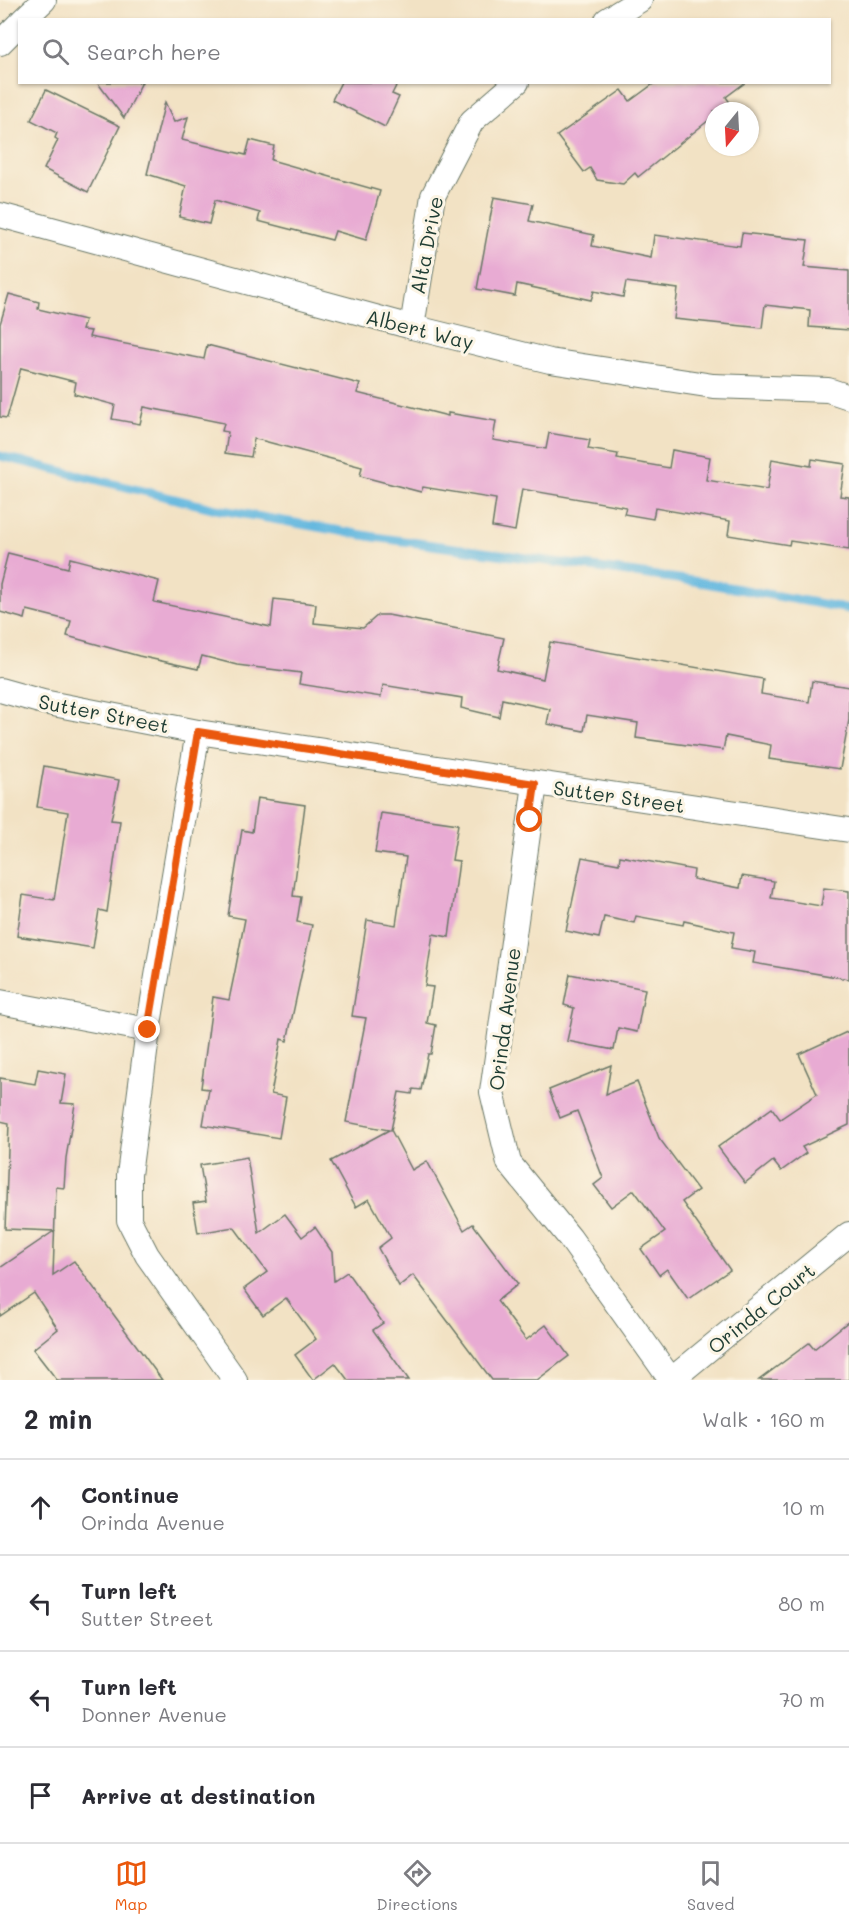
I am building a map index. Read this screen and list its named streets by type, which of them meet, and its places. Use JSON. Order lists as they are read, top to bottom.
{
  "streets": {
    "street": [
      "Alta Drive",
      "Albert Way",
      "Sutter Street",
      "Orinda Avenue",
      "Orinda Court"
    ]
  },
  "crossings": [
    ["Alta Drive", "Albert Way"],
    ["Sutter Street", "Orinda Avenue"],
    ["Orinda Avenue", "Orinda Court"]
  ],
  "north": "bottom",
  "page": {
    "search": "Search here",
    "heading": ["2 min", "Walk · 160 m"],
    "list": [
      ["Continue", "Orinda Avenue", "10 m"],
      ["Turn left", "Sutter Street", "80 m"],
      ["Turn left", "Donner Avenue", "70 m"],
      "Arrive at destination"
    ],
    "nav": ["Map", "Directions", "Saved"]
  }
}
